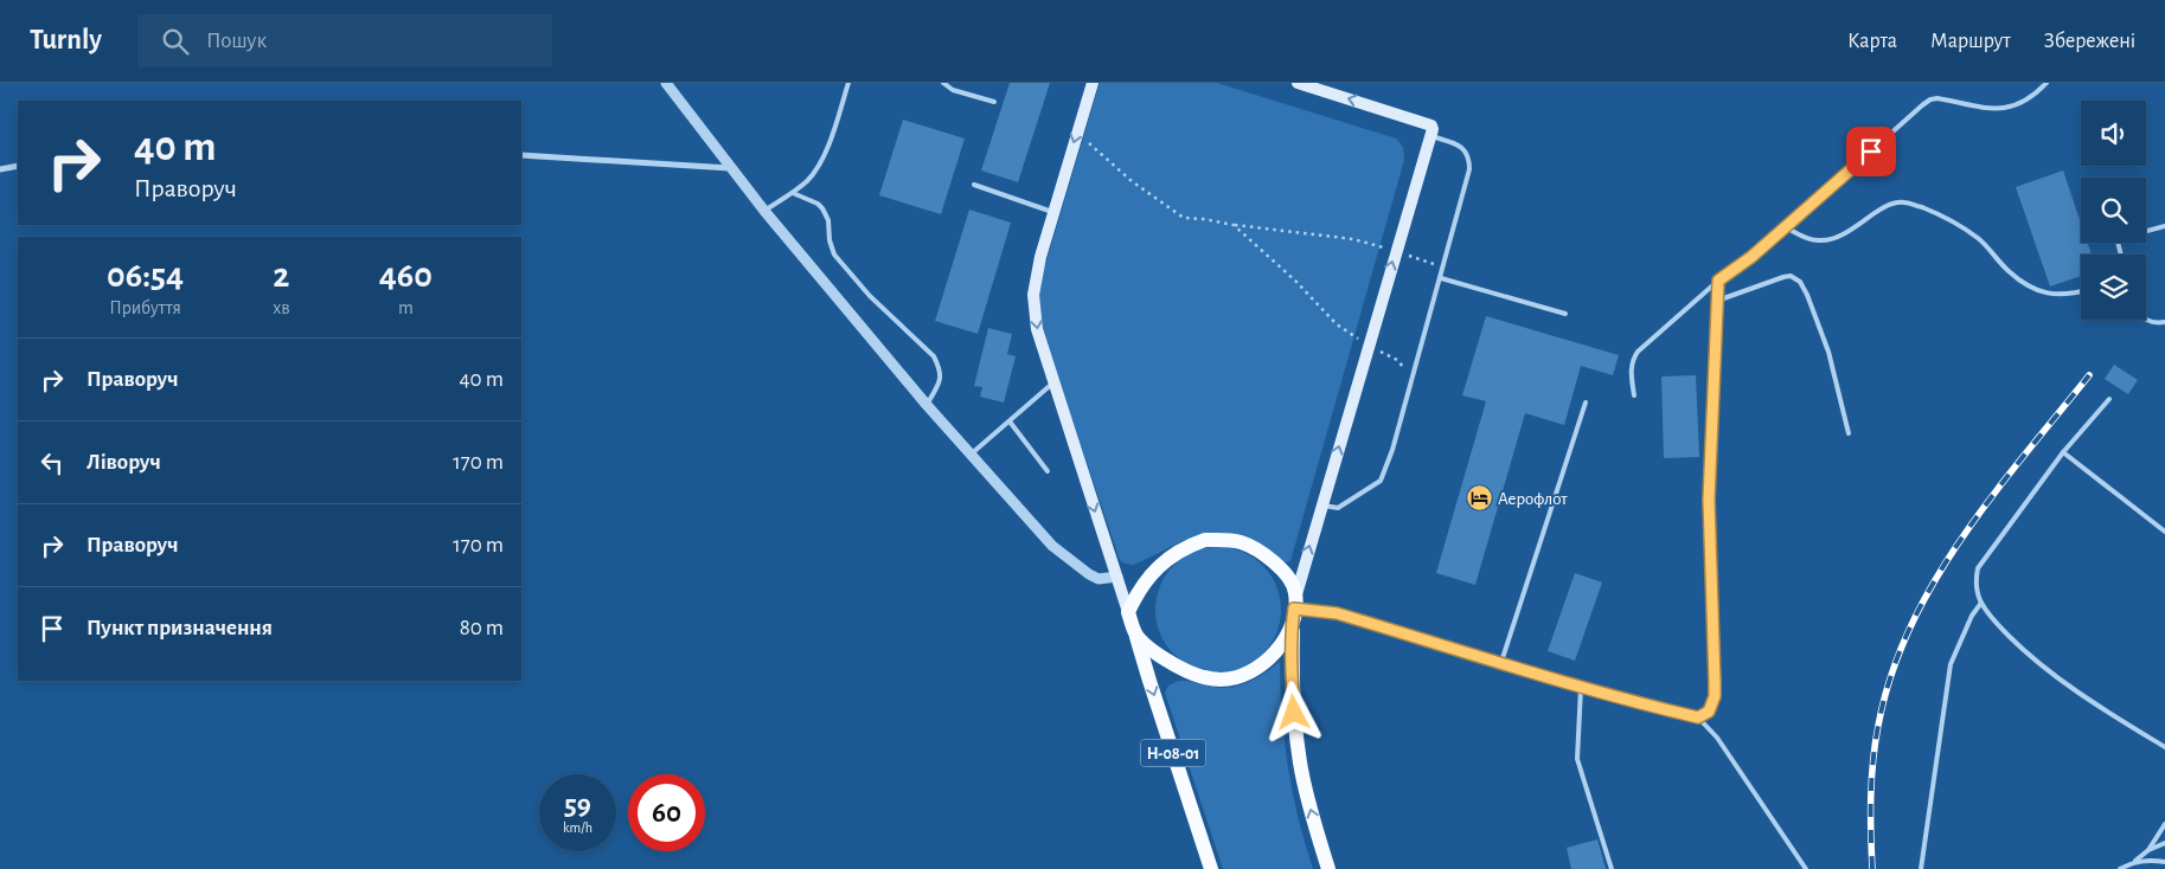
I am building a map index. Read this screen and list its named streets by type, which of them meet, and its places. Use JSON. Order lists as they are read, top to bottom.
{
  "streets": {
    "main road": ["Н-08-01"]
  },
  "places": {
    "hotel": ["Аерофлот"]
  },
  "page": {
    "header": "Turnly",
    "search": "Пошук",
    "nav": ["Карта", "Маршрут", "Збережені"],
    "turn": ["40 m", "Праворуч"],
    "eta": [
      "06:54",
      "Прибуття",
      "2",
      "хв",
      "460",
      "m"
    ],
    "list": [
      {
        "name": "Праворуч",
        "value": "40 m"
      },
      {
        "name": "Ліворуч",
        "value": "170 m"
      },
      {
        "name": "Праворуч",
        "value": "170 m"
      },
      {
        "name": "Пункт призначення",
        "value": "80 m"
      }
    ],
    "speed": "59 km/h",
    "limit": "60"
  }
}
